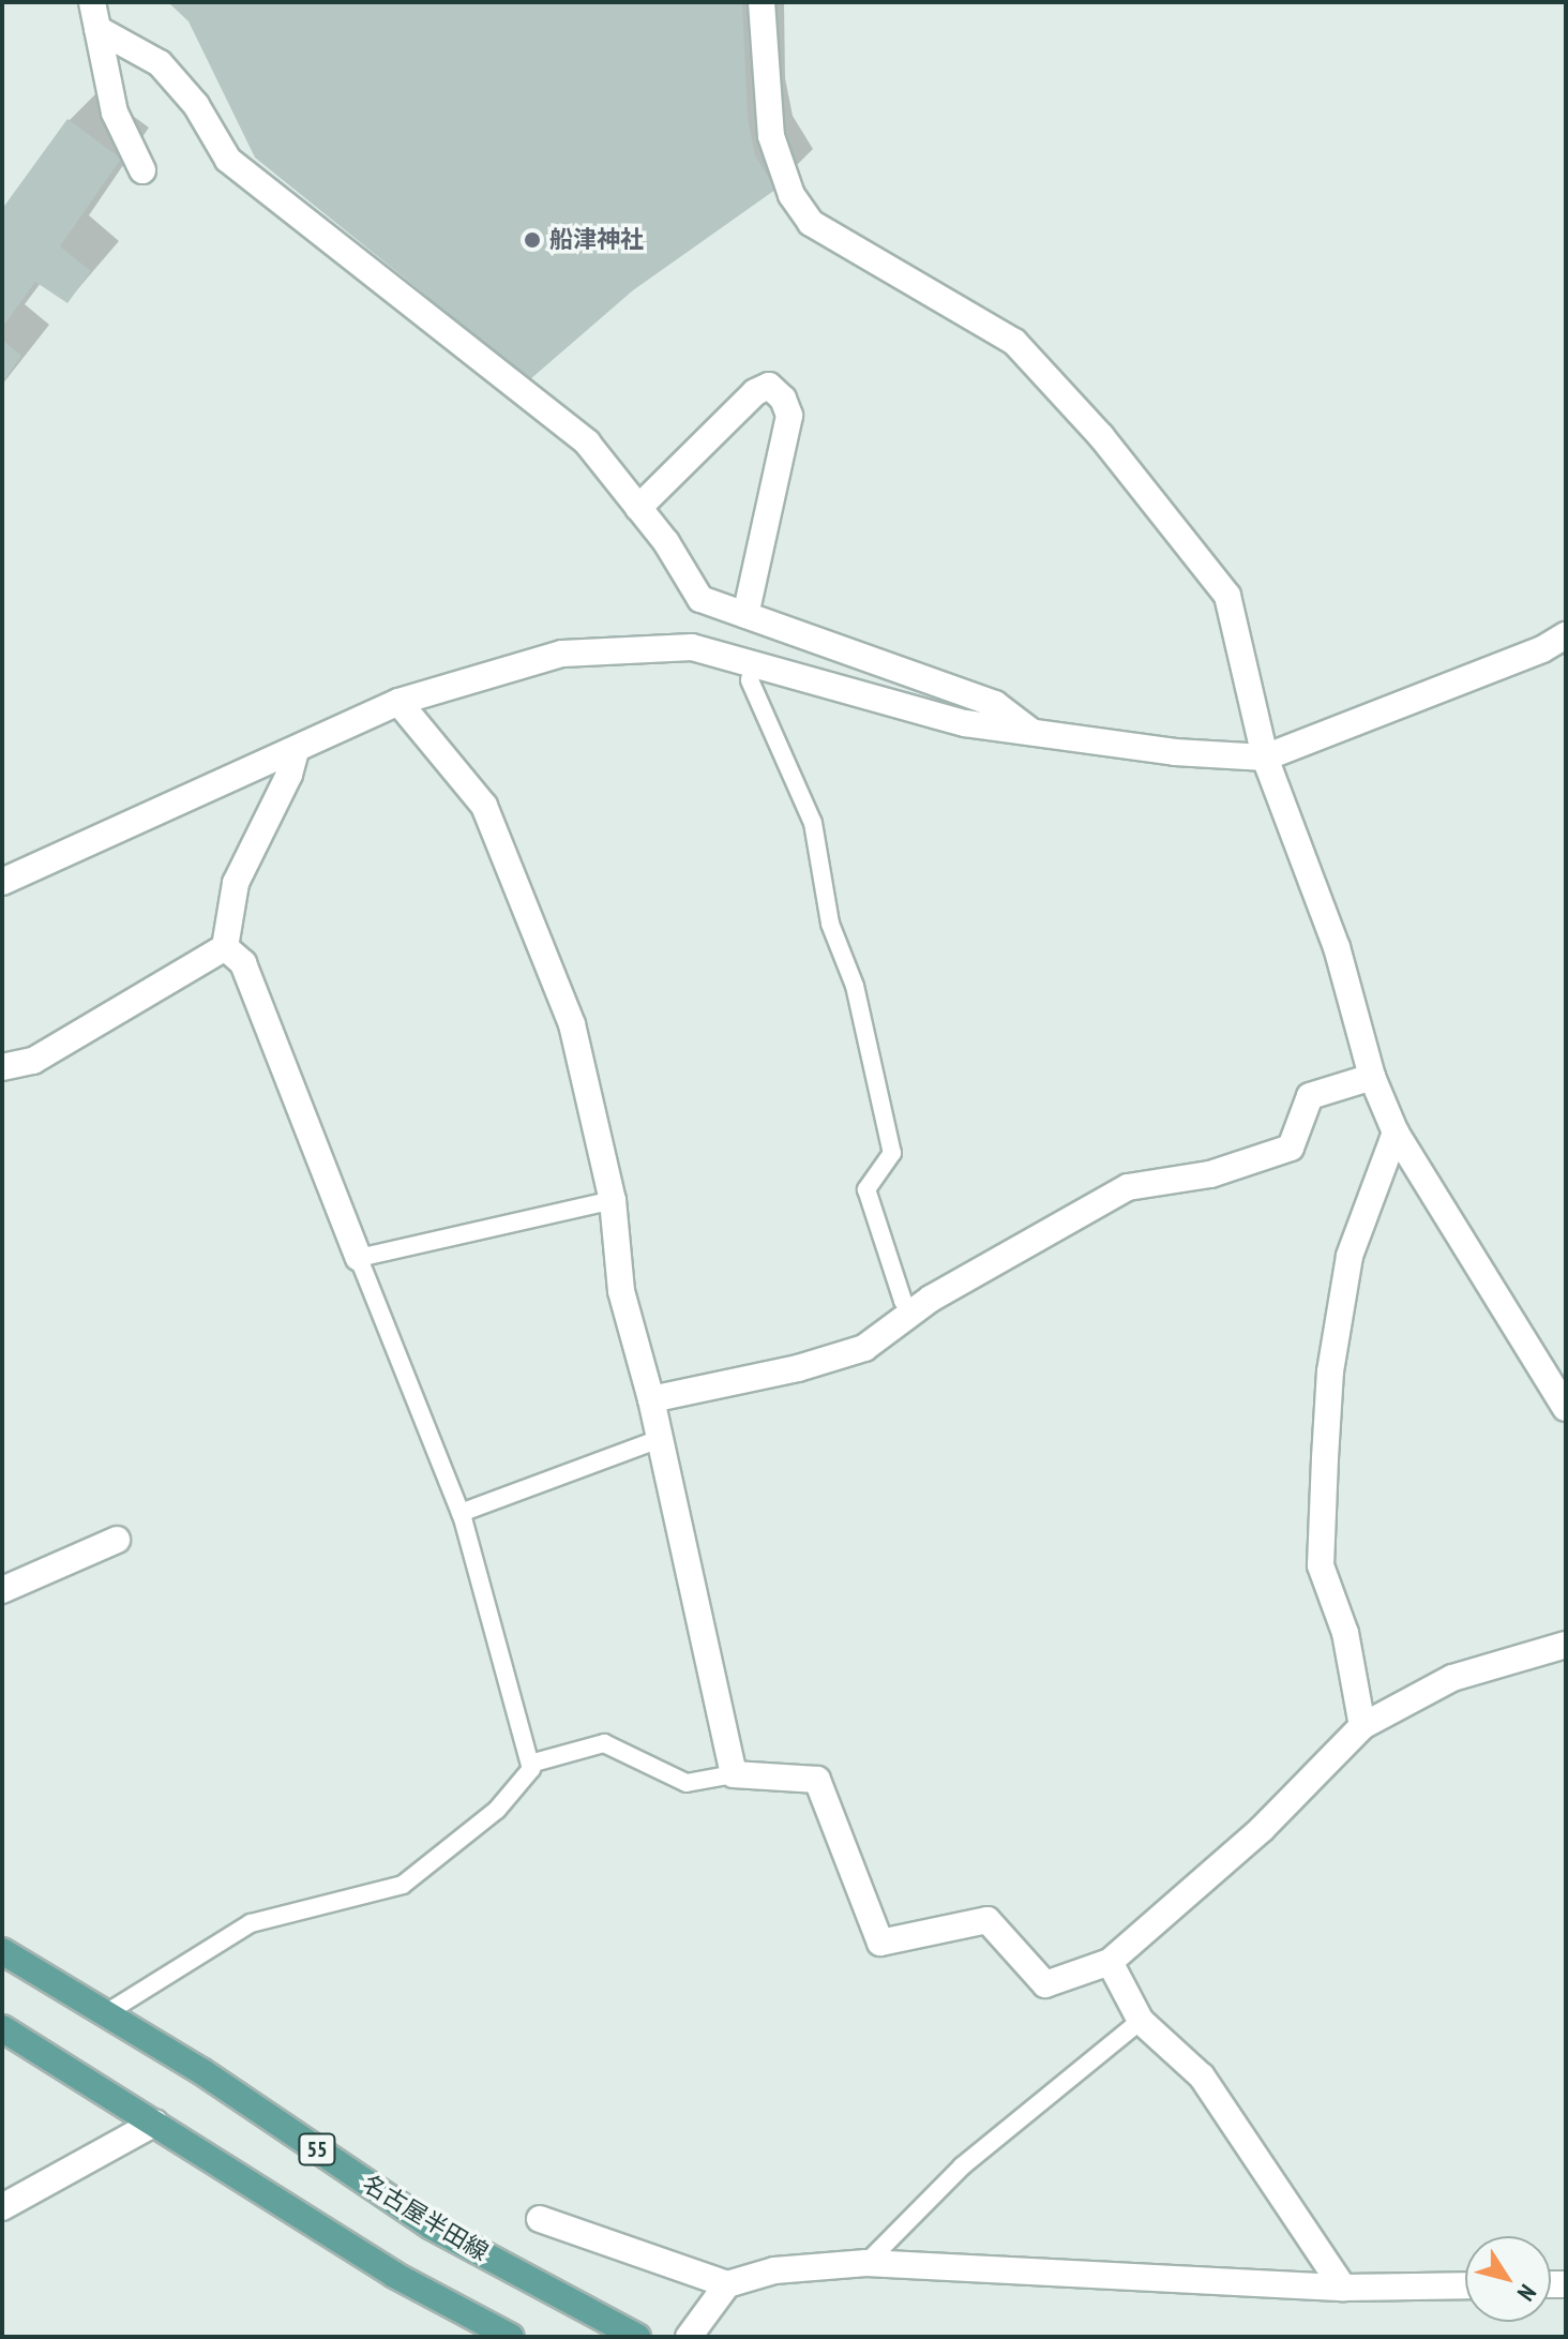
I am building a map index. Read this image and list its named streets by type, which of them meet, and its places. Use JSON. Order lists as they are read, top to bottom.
{
  "streets": {
    "main road": ["55", "名古屋半田線"]
  },
  "places": ["船津神社"],
  "north": "bottom right"
}
